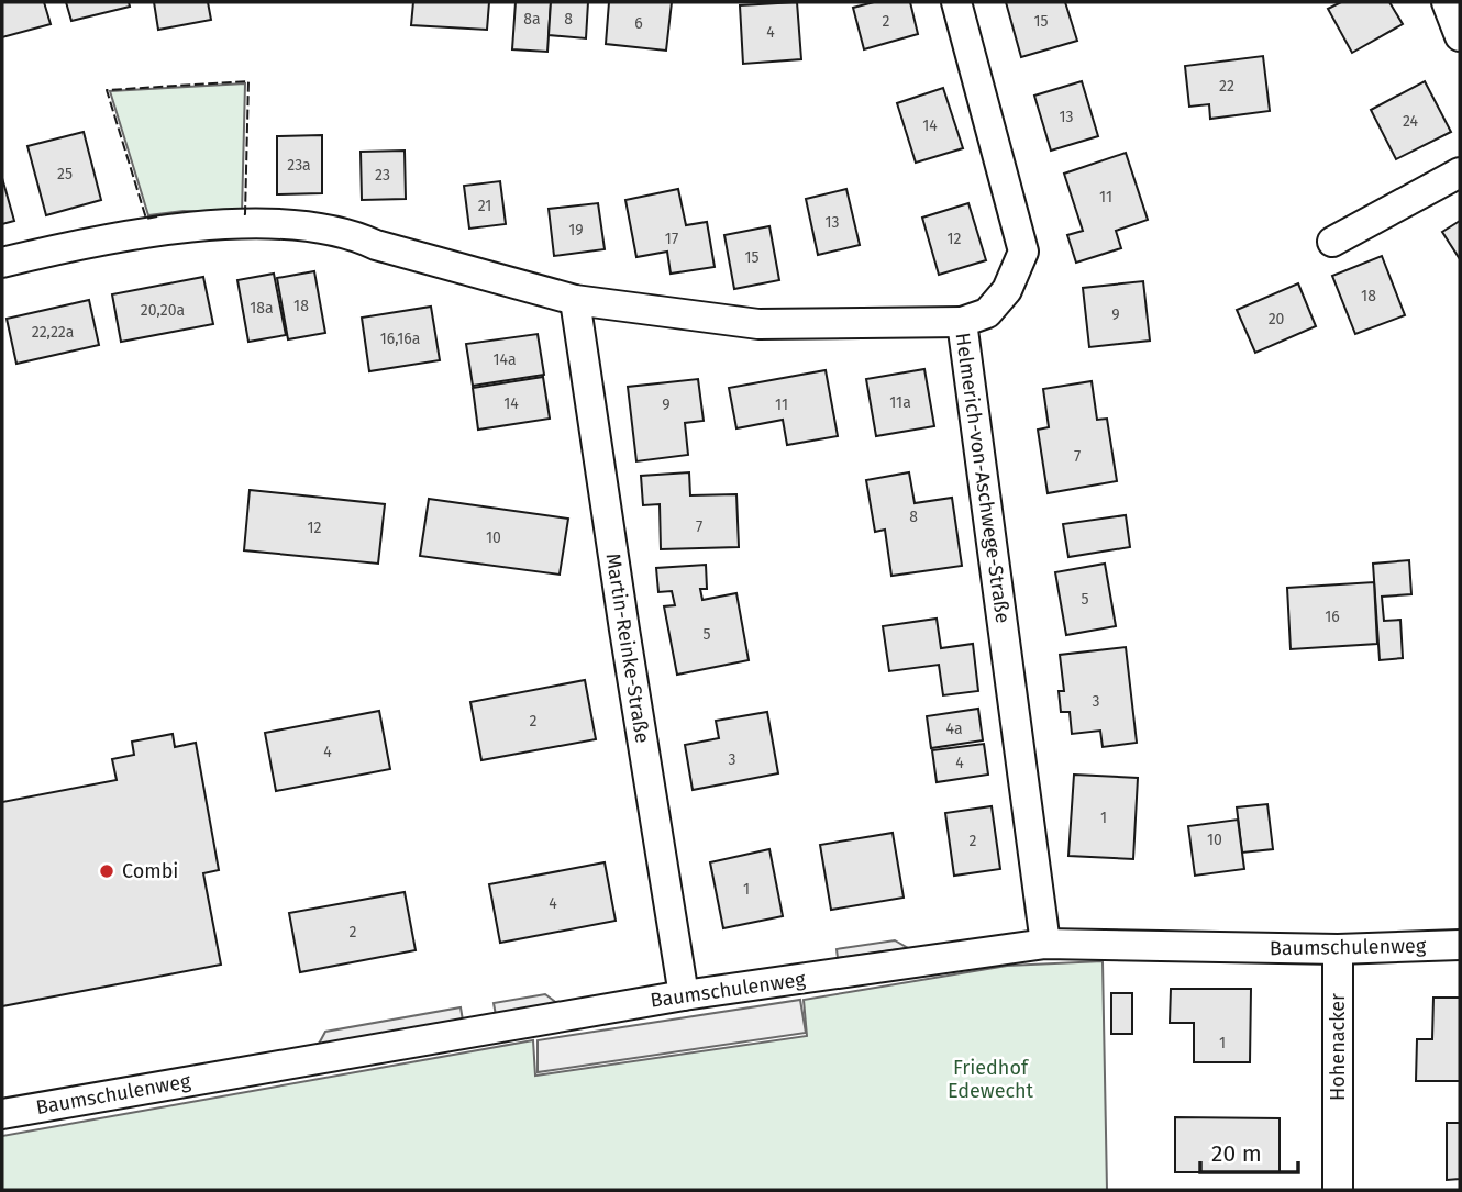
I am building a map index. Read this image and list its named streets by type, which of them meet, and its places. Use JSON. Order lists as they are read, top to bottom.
{
  "streets": {
    "street": [
      "Helmerich-von-Aschwege-Straße",
      "Martin-Reinke-Straße",
      "Baumschulenweg",
      "Hohenacker"
    ]
  },
  "crossings": [
    ["Helmerich-von-Aschwege-Straße", "Baumschulenweg"],
    ["Martin-Reinke-Straße", "Baumschulenweg"],
    ["Baumschulenweg", "Hohenacker"]
  ],
  "parks": ["Friedhof Edewecht"],
  "places": ["Combi"],
  "house_numbers": [
    "8a",
    "8",
    "2",
    "15",
    "6",
    "4",
    "22",
    "13",
    "24",
    "14",
    "23a",
    "25",
    "23",
    "11",
    "21",
    "13",
    "19",
    "17",
    "12",
    "15",
    "18",
    "18",
    "18a",
    "20,20a",
    "9",
    "20",
    "22,22a",
    "16,16a",
    "14a",
    "11a",
    "14",
    "9",
    "11",
    "7",
    "8",
    "7",
    "12",
    "10",
    "5",
    "16",
    "5",
    "3",
    "2",
    "4a",
    "4",
    "3",
    "4",
    "1",
    "10",
    "2",
    "1",
    "4",
    "2",
    "1"
  ],
  "scale_bar": "20 m"
}
